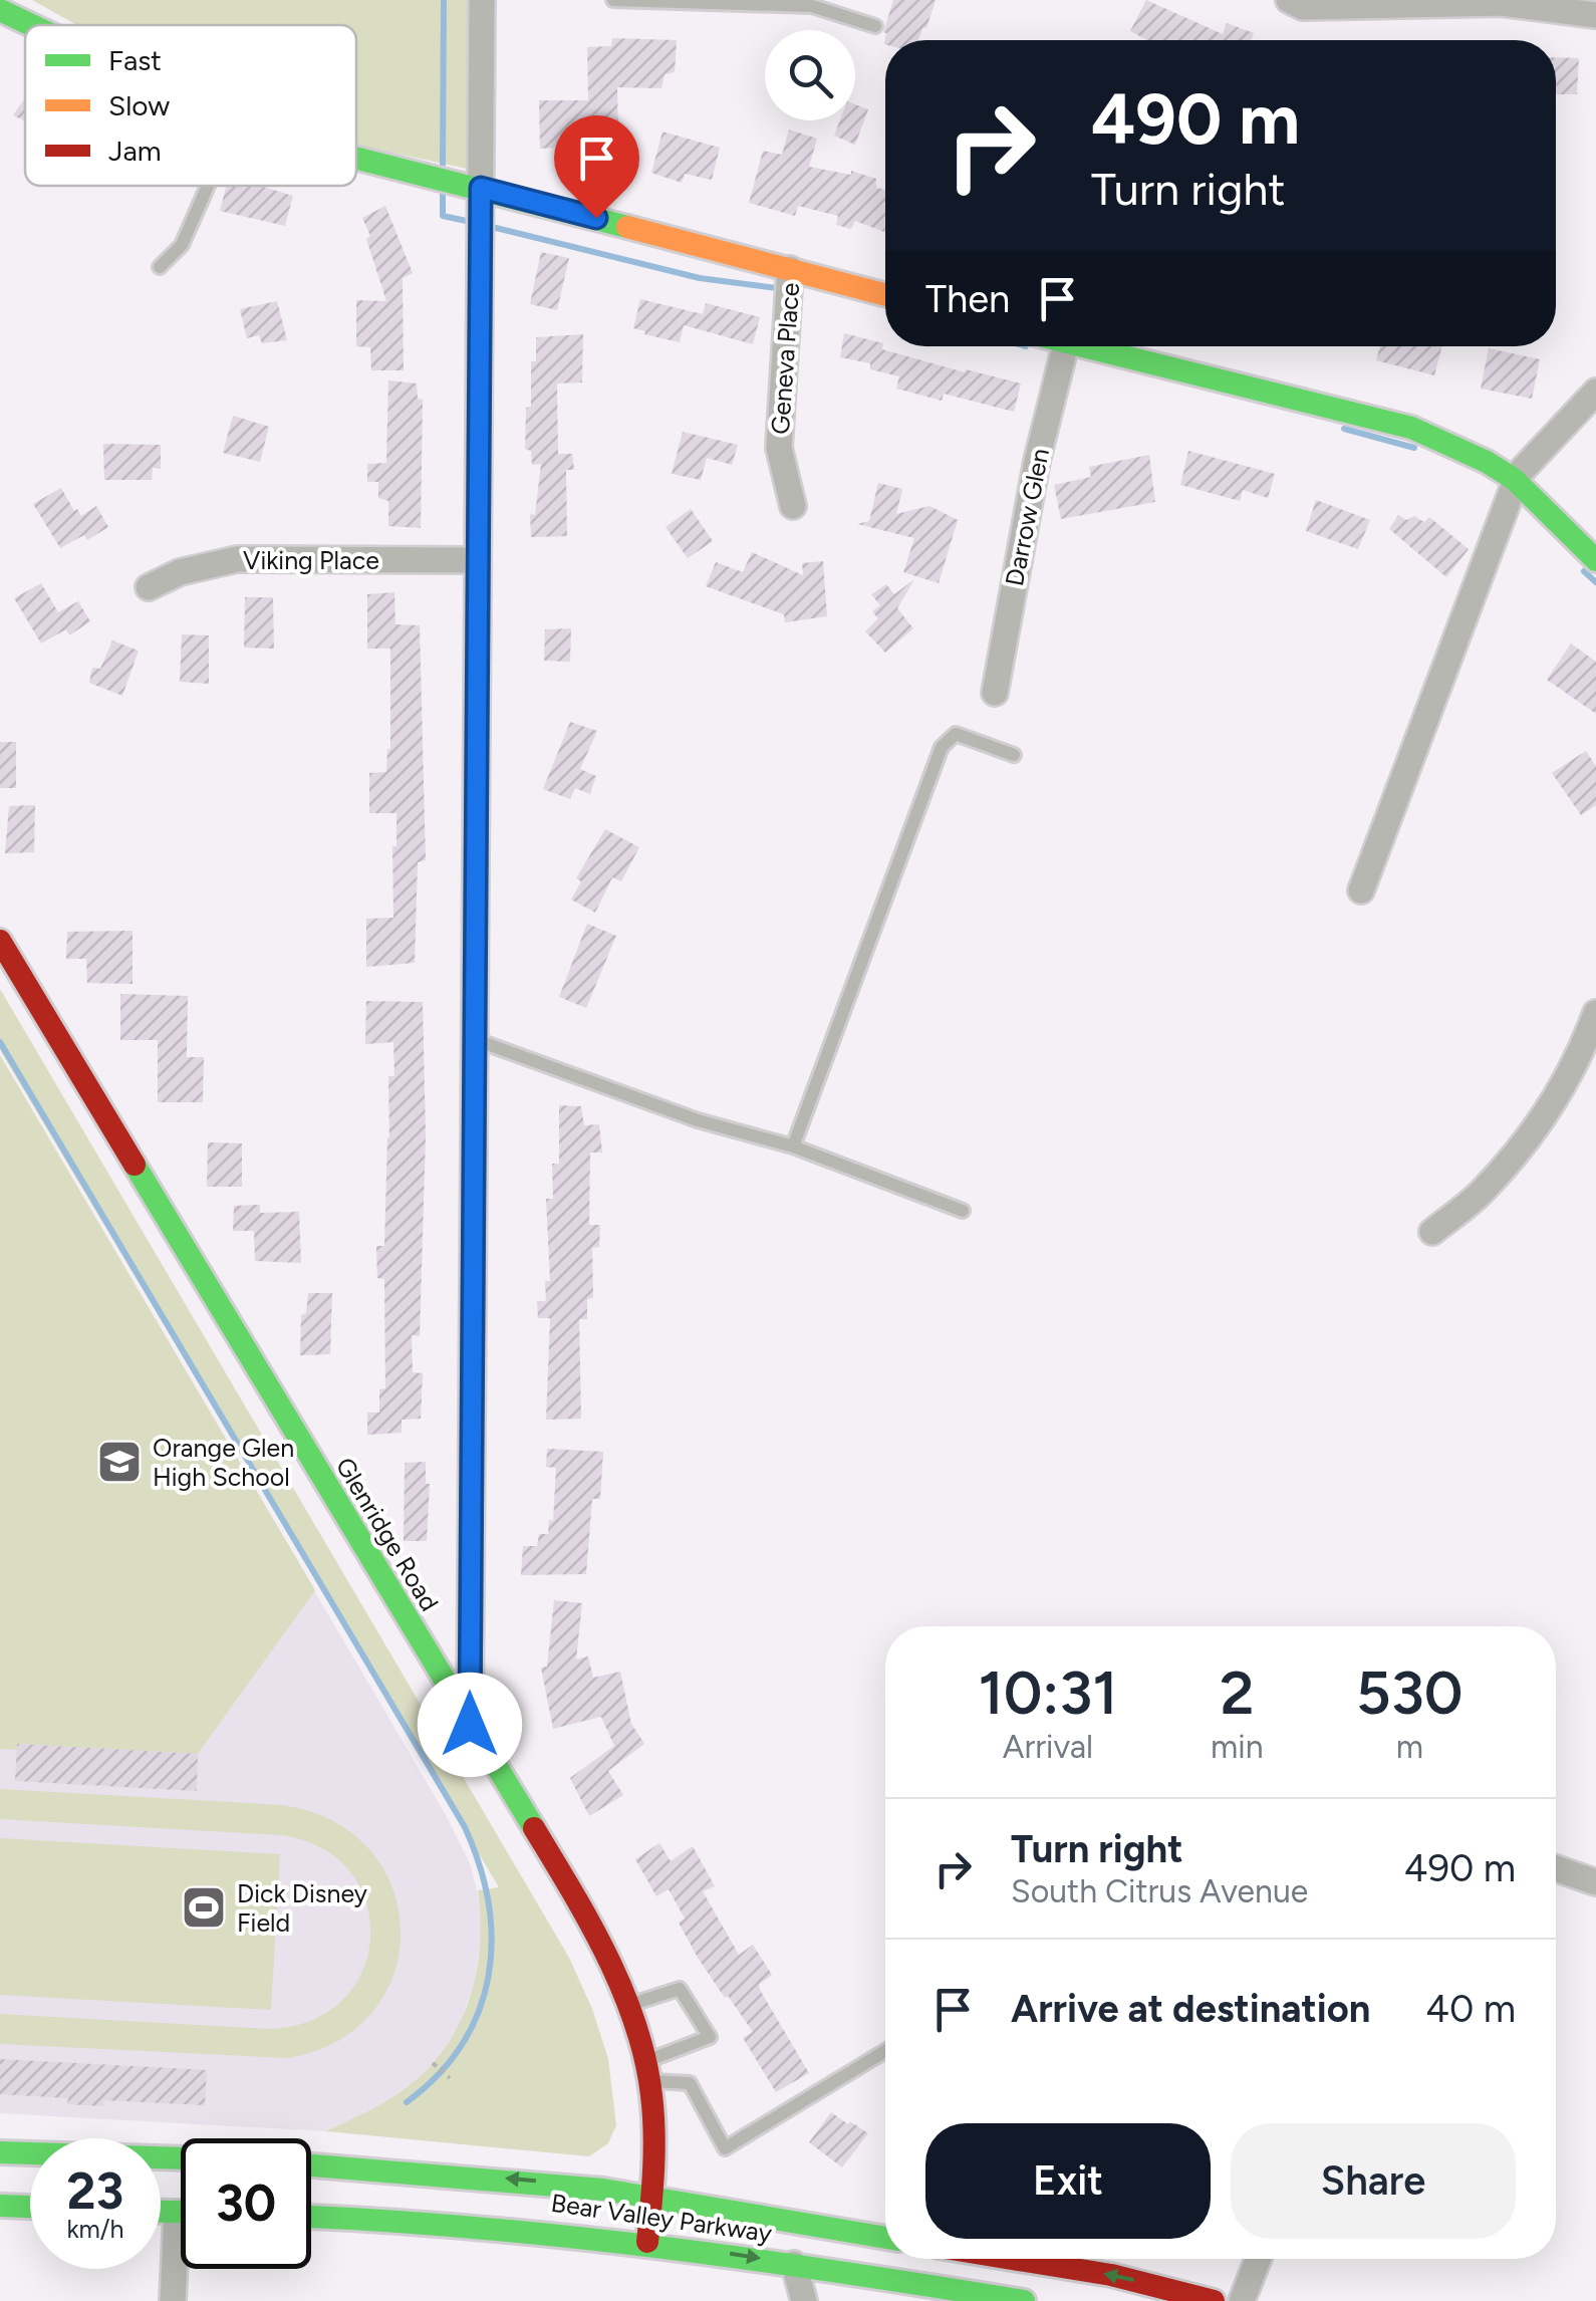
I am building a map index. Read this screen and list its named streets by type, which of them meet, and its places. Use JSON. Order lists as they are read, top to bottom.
{
  "streets": {
    "street": [
      "Geneva Place",
      "Darrow Glen",
      "Viking Place",
      "Glenridge Road",
      "Bear Valley Parkway"
    ]
  },
  "crossings": [
    ["Glenridge Road", "Bear Valley Parkway"]
  ],
  "places": {
    "school or university": ["Orange Glen High School"],
    "sports": ["Dick Disney Field"]
  },
  "legend": ["Fast", "Slow", "Jam"],
  "page": {
    "turn": ["490 m", "Turn right"],
    "then": "Then",
    "eta": [
      "10:31",
      "Arrival",
      "2",
      "min",
      "530",
      "m"
    ],
    "list": [
      {
        "name": "Turn right",
        "note": "South Citrus Avenue",
        "value": "490 m"
      },
      {
        "name": "Arrive at destination",
        "value": "40 m"
      }
    ],
    "buttons": ["Exit", "Share"],
    "speed": "23 km/h",
    "limit": "30"
  }
}
